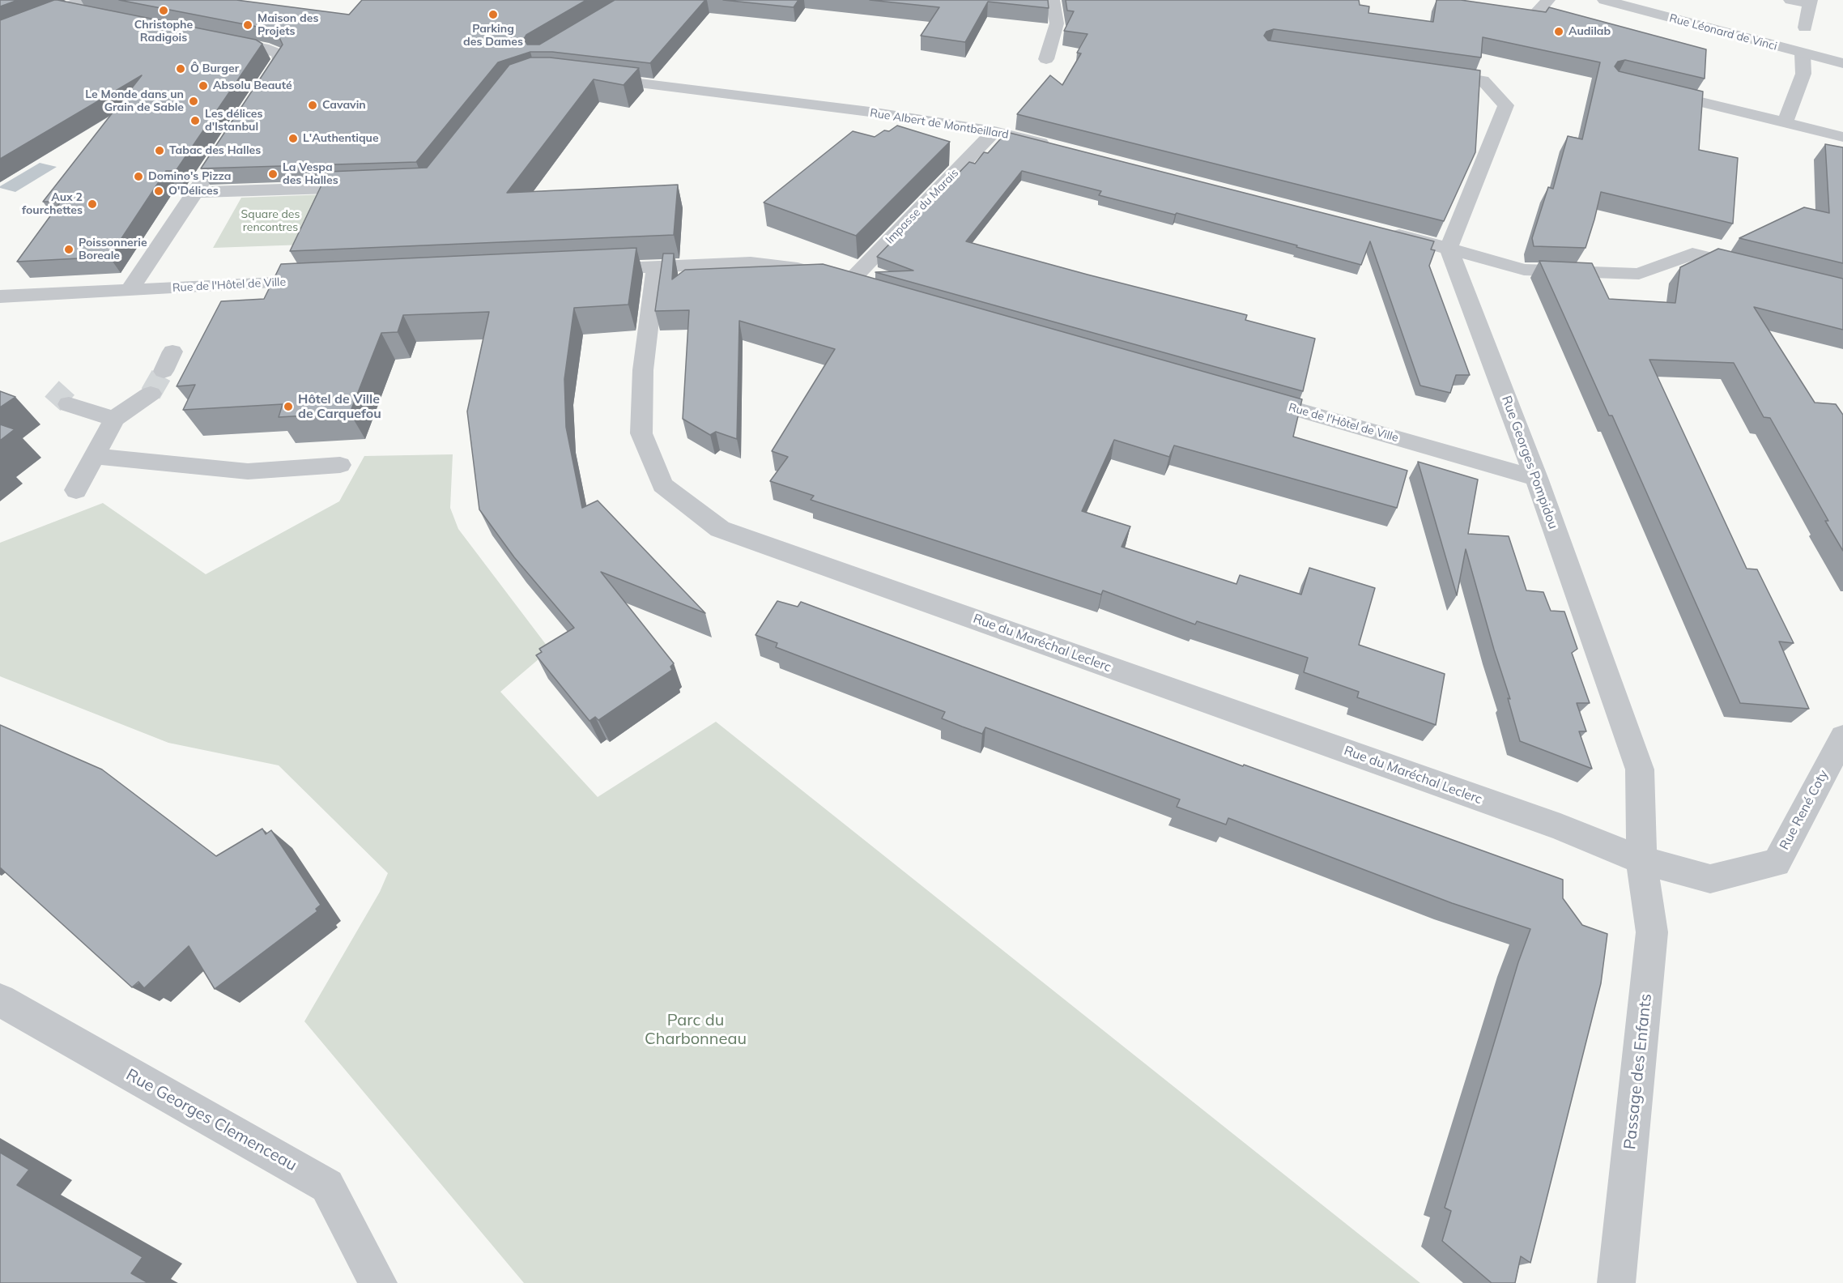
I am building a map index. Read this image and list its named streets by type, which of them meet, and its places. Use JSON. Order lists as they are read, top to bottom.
{
  "streets": {
    "street": [
      "Rue Léonard de Vinci",
      "Rue Albert de Montbeillard",
      "Impasse du Marais",
      "Rue de l'Hôtel de Ville",
      "Rue Georges Pompidou",
      "Rue du Maréchal Leclerc",
      "Rue René Coty",
      "Passage des Enfants",
      "Rue Georges Clemenceau"
    ]
  },
  "crossings": [
    ["Rue Albert de Montbeillard", "Impasse du Marais"],
    ["Impasse du Marais", "Rue du Maréchal Leclerc"],
    ["Rue de l'Hôtel de Ville", "Rue Georges Pompidou"],
    ["Rue Georges Pompidou", "Rue du Maréchal Leclerc"],
    ["Rue Georges Pompidou", "Rue René Coty"],
    ["Rue Georges Pompidou", "Passage des Enfants"],
    ["Rue du Maréchal Leclerc", "Rue René Coty"],
    ["Rue du Maréchal Leclerc", "Passage des Enfants"],
    ["Rue René Coty", "Passage des Enfants"]
  ],
  "parks": ["Square des rencontres", "Parc du Charbonneau"],
  "places": [
    "Christophe Radigois",
    "Parking des Dames",
    "Maison des Projets",
    "Audilab",
    "Ô Burger",
    "Absolu Beauté",
    "Le Monde dans un Grain de Sable",
    "Cavavin",
    "Les délices d'Istanbul",
    "L'Authentique",
    "Tabac des Halles",
    "La Vespa des Halles",
    "Domino's Pizza",
    "O'Délices",
    "Aux 2 fourchettes",
    "Poissonnerie Boreale",
    "Hôtel de Ville de Carquefou"
  ]
}
